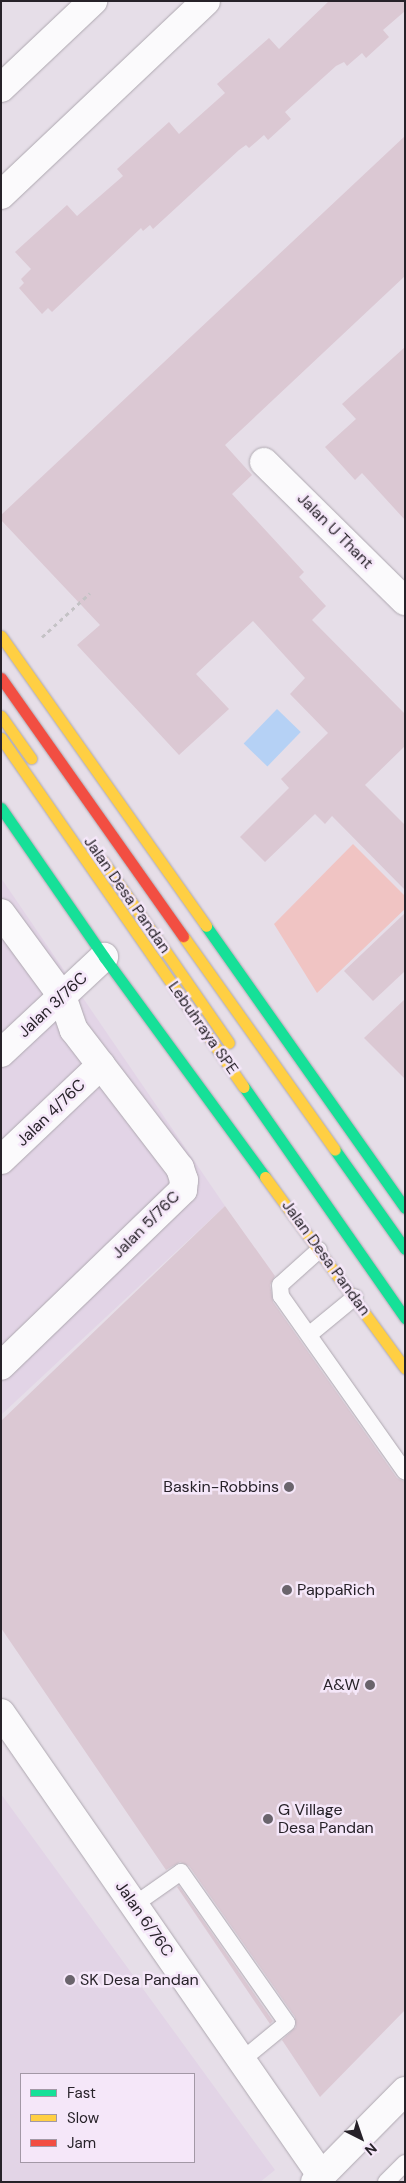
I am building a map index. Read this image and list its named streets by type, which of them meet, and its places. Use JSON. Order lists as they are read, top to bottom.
{
  "streets": {
    "main road": ["Jalan Desa Pandan", "Lebuhraya SPE"],
    "street": [
      "Jalan U Thant",
      "Jalan 3/76C",
      "Jalan 4/76C",
      "Jalan 5/76C",
      "Jalan 6/76C"
    ]
  },
  "crossings": [
    ["Jalan Desa Pandan", "Jalan 3/76C"],
    ["Jalan 4/76C", "Jalan 5/76C"]
  ],
  "places": [
    "Baskin-Robbins",
    "PappaRich",
    "A&W",
    "G Village Desa Pandan",
    "SK Desa Pandan"
  ],
  "legend": ["Fast", "Slow", "Jam"],
  "north": "bottom right"
}
